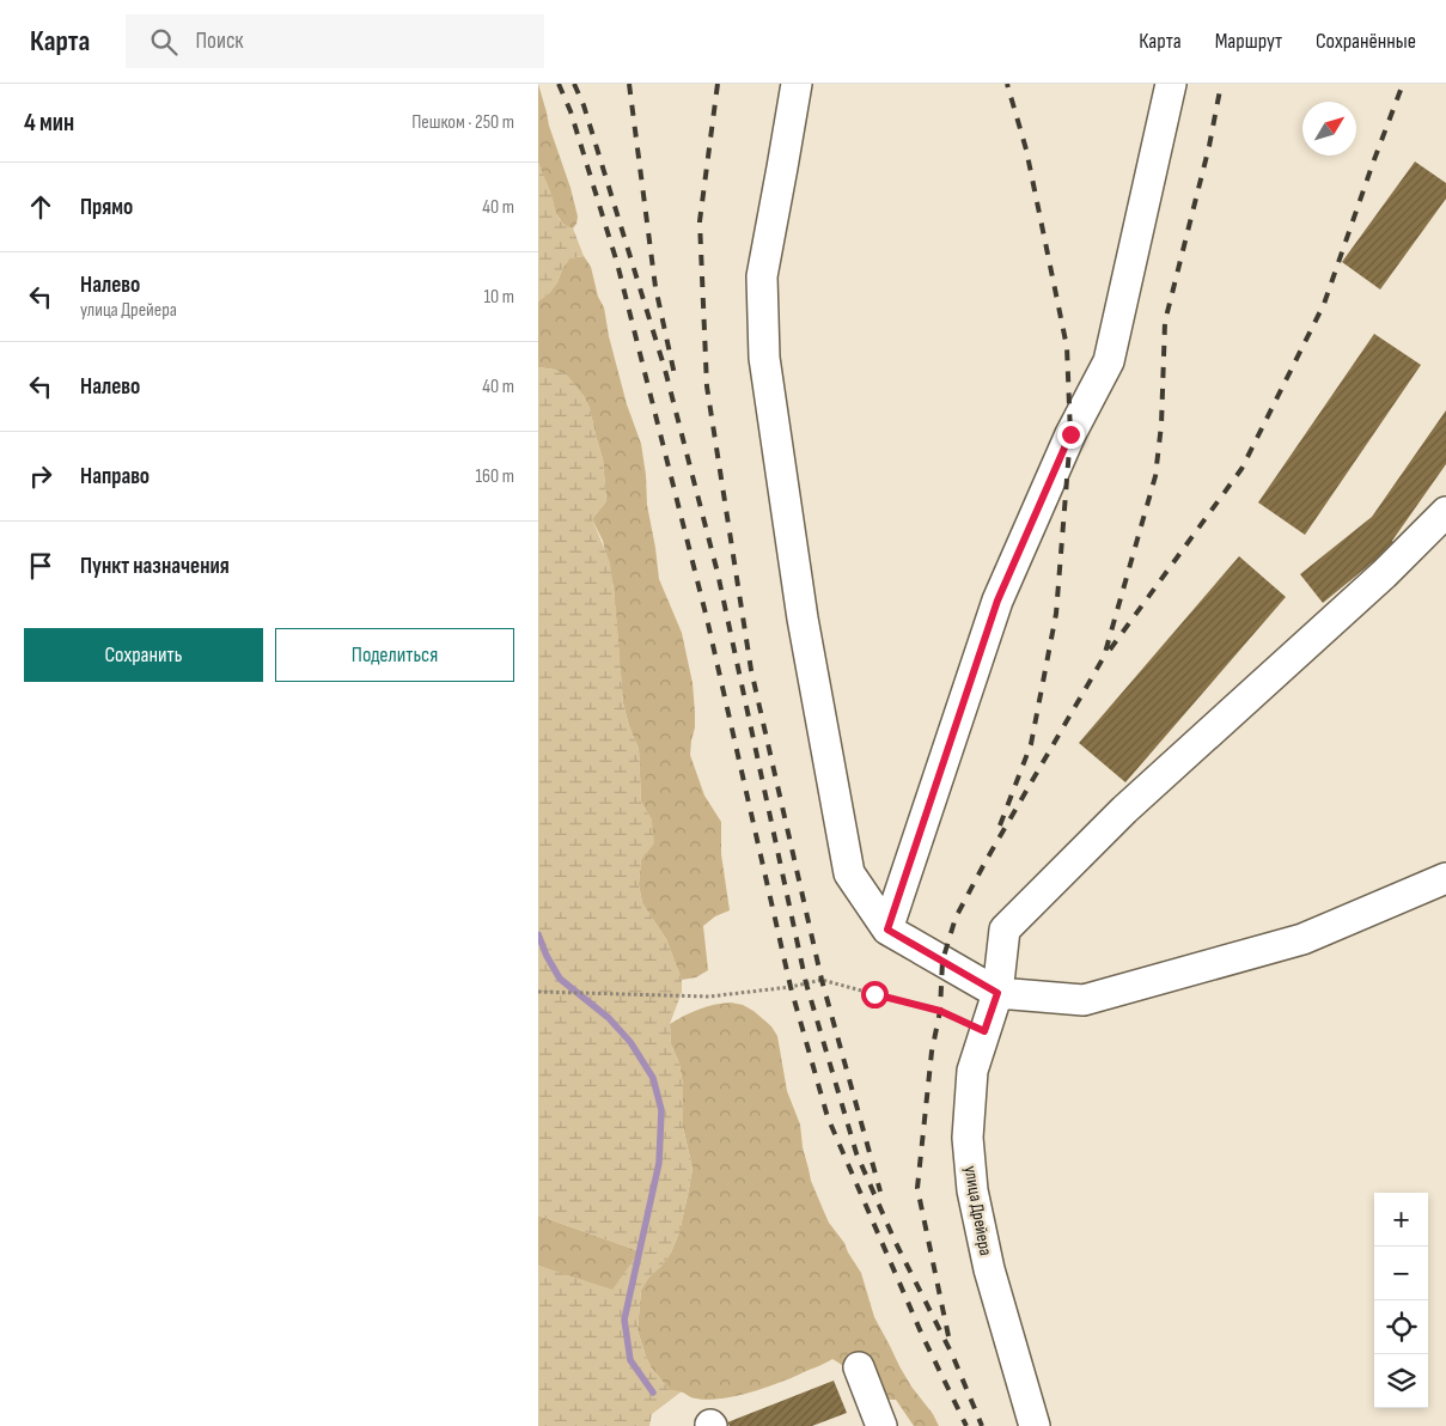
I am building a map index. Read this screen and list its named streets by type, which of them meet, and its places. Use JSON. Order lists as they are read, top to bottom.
{
  "streets": {
    "street": ["улица Дрейера"]
  },
  "north": "top right",
  "page": {
    "header": "Карта",
    "search": "Поиск",
    "nav": ["Карта", "Маршрут", "Сохранённые"],
    "heading": ["4 мин", "Пешком · 250 m"],
    "list": [
      ["Прямо", "40 m"],
      ["Налево", "улица Дрейера", "10 m"],
      ["Налево", "40 m"],
      ["Направо", "160 m"],
      "Пункт назначения"
    ],
    "buttons": ["Сохранить", "Поделиться"],
    "map_buttons": ["+", "−"]
  }
}
